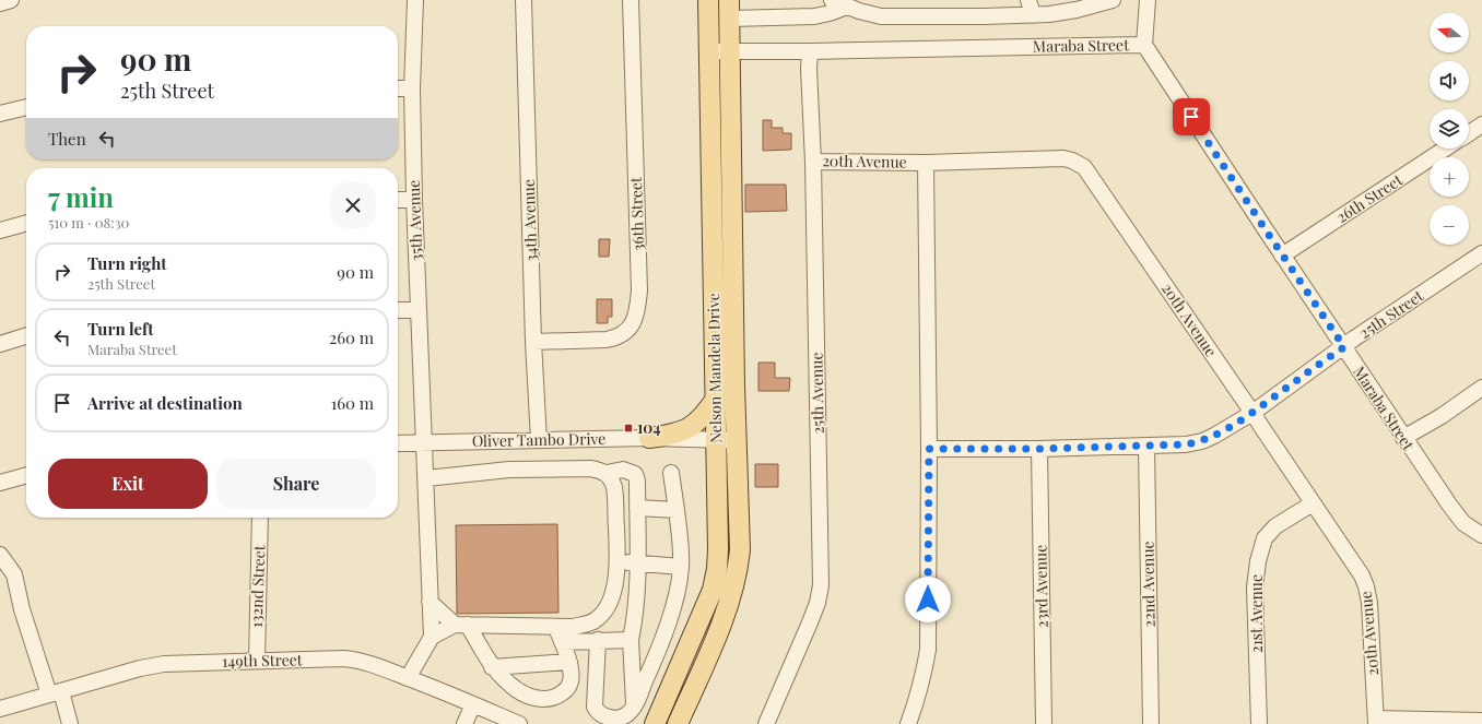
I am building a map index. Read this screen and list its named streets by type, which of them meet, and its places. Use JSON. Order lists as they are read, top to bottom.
{
  "streets": {
    "main road": ["Nelson Mandela Drive"],
    "street": [
      "Maraba Street",
      "20th Avenue",
      "26th Street",
      "36th Street",
      "35th Avenue",
      "34th Avenue",
      "25th Street",
      "25th Avenue",
      "Oliver Tambo Drive",
      "22nd Avenue",
      "132nd Street",
      "23rd Avenue",
      "21st Avenue",
      "149th Street"
    ]
  },
  "crossings": [
    ["Maraba Street", "26th Street"],
    ["Maraba Street", "25th Street"],
    ["Maraba Street", "Nelson Mandela Drive"],
    ["Maraba Street", "25th Avenue"],
    ["20th Avenue", "25th Street"],
    ["20th Avenue", "25th Avenue"],
    ["20th Avenue", "21st Avenue"],
    ["36th Street", "34th Avenue"],
    ["35th Avenue", "Oliver Tambo Drive"],
    ["34th Avenue", "Oliver Tambo Drive"],
    ["25th Street", "22nd Avenue"],
    ["25th Street", "23rd Avenue"],
    ["Nelson Mandela Drive", "Oliver Tambo Drive"],
    ["132nd Street", "149th Street"]
  ],
  "places": {
    "transit": ["104"]
  },
  "north": "left",
  "page": {
    "map_buttons": ["+", "−"],
    "turn": ["90 m", "25th Street"],
    "then": "Then",
    "heading": ["7 min", "510 m · 08:30"],
    "list": [
      {
        "name": "Turn right",
        "note": "25th Street",
        "value": "90 m"
      },
      {
        "name": "Turn left",
        "note": "Maraba Street",
        "value": "260 m"
      },
      {
        "name": "Arrive at destination",
        "value": "160 m"
      }
    ],
    "buttons": ["Exit", "Share"]
  }
}
